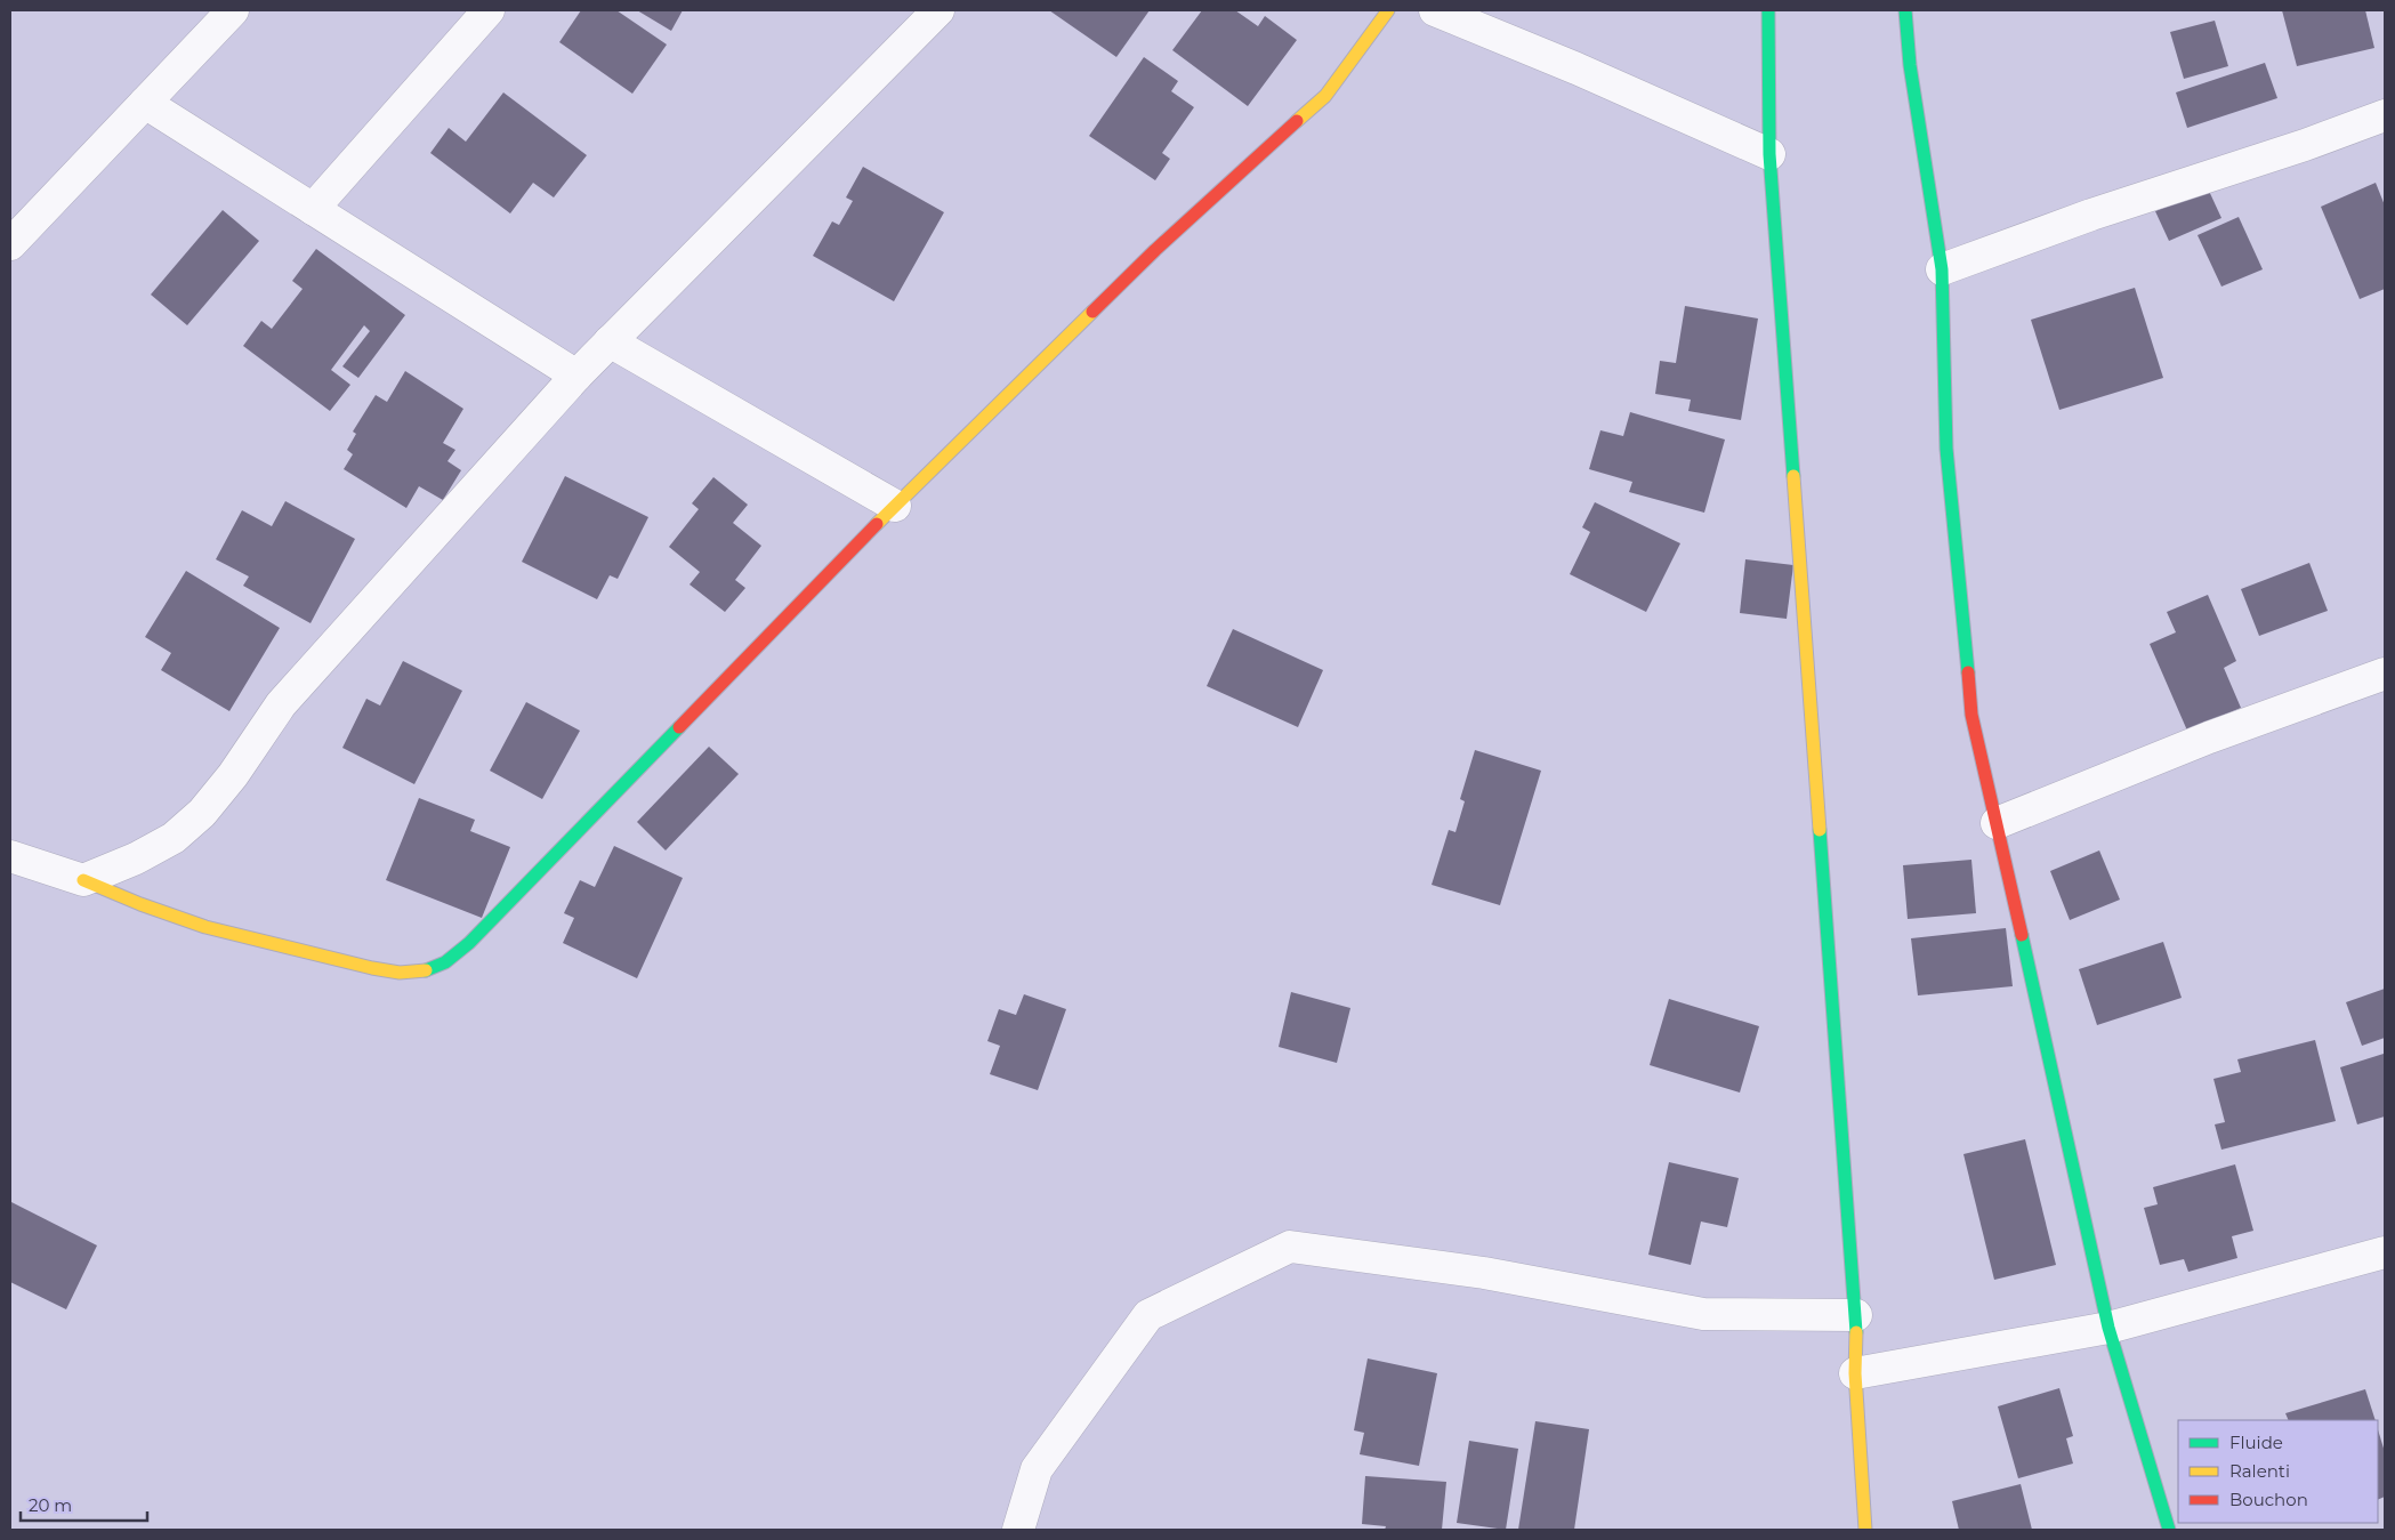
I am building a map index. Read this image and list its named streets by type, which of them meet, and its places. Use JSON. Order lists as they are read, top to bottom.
{
  "legend": ["Fluide", "Ralenti", "Bouchon"],
  "scale_bar": "20 m"
}
